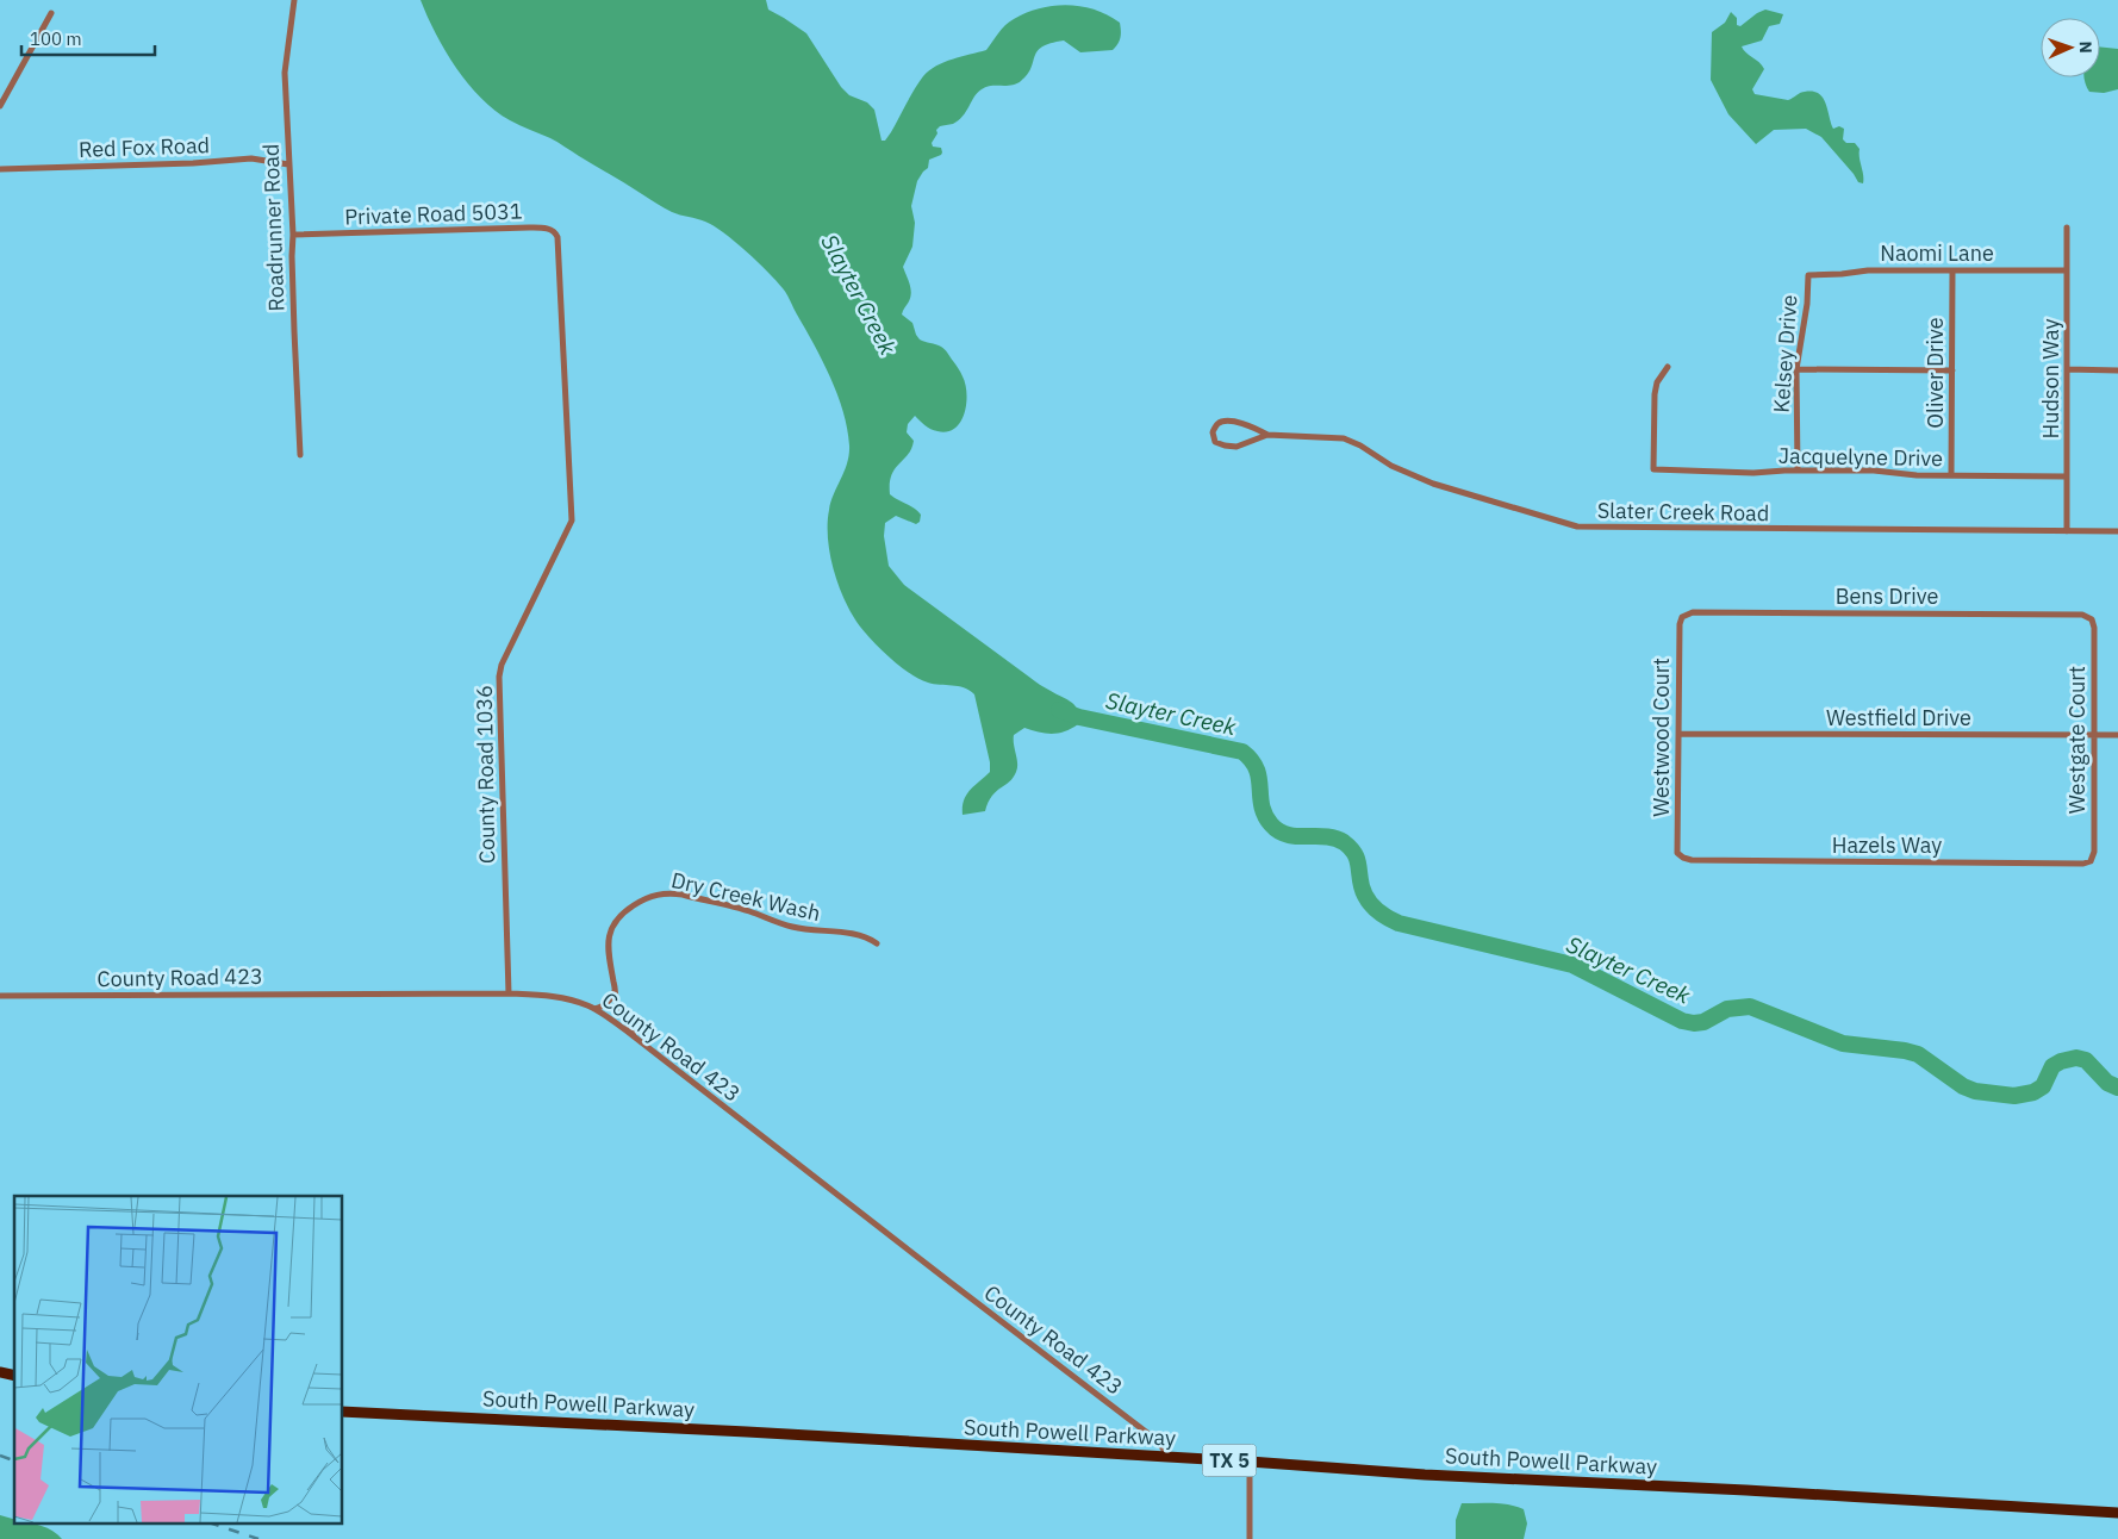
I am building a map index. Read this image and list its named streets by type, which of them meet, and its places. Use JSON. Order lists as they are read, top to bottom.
{
  "streets": {
    "main road": ["South Powell Parkway", "TX 5"],
    "street": [
      "Red Fox Road",
      "Private Road 5031",
      "Roadrunner Road",
      "Naomi Lane",
      "Kelsey Drive",
      "Oliver Drive",
      "Hudson Way",
      "Jacquelyne Drive",
      "Slater Creek Road",
      "Bens Drive",
      "Westfield Drive",
      "Westwood Court",
      "Westgate Court",
      "County Road 1036",
      "Hazels Way",
      "Dry Creek Wash",
      "County Road 423"
    ]
  },
  "crossings": [
    ["Red Fox Road", "Roadrunner Road"],
    ["Private Road 5031", "Roadrunner Road"],
    ["Private Road 5031", "County Road 1036"],
    ["Naomi Lane", "Kelsey Drive"],
    ["Naomi Lane", "Oliver Drive"],
    ["Naomi Lane", "Hudson Way"],
    ["Kelsey Drive", "Jacquelyne Drive"],
    ["Oliver Drive", "Jacquelyne Drive"],
    ["Hudson Way", "Jacquelyne Drive"],
    ["Hudson Way", "Slater Creek Road"],
    ["Bens Drive", "Westwood Court"],
    ["Bens Drive", "Westgate Court"],
    ["Westfield Drive", "Westwood Court"],
    ["Westfield Drive", "Westgate Court"],
    ["Westwood Court", "Hazels Way"],
    ["Westgate Court", "Hazels Way"],
    ["County Road 1036", "County Road 423"],
    ["Dry Creek Wash", "County Road 423"],
    ["County Road 423", "South Powell Parkway"]
  ],
  "water": ["Slayter Creek"],
  "scale_bar": "100 m",
  "north": "right"
}
